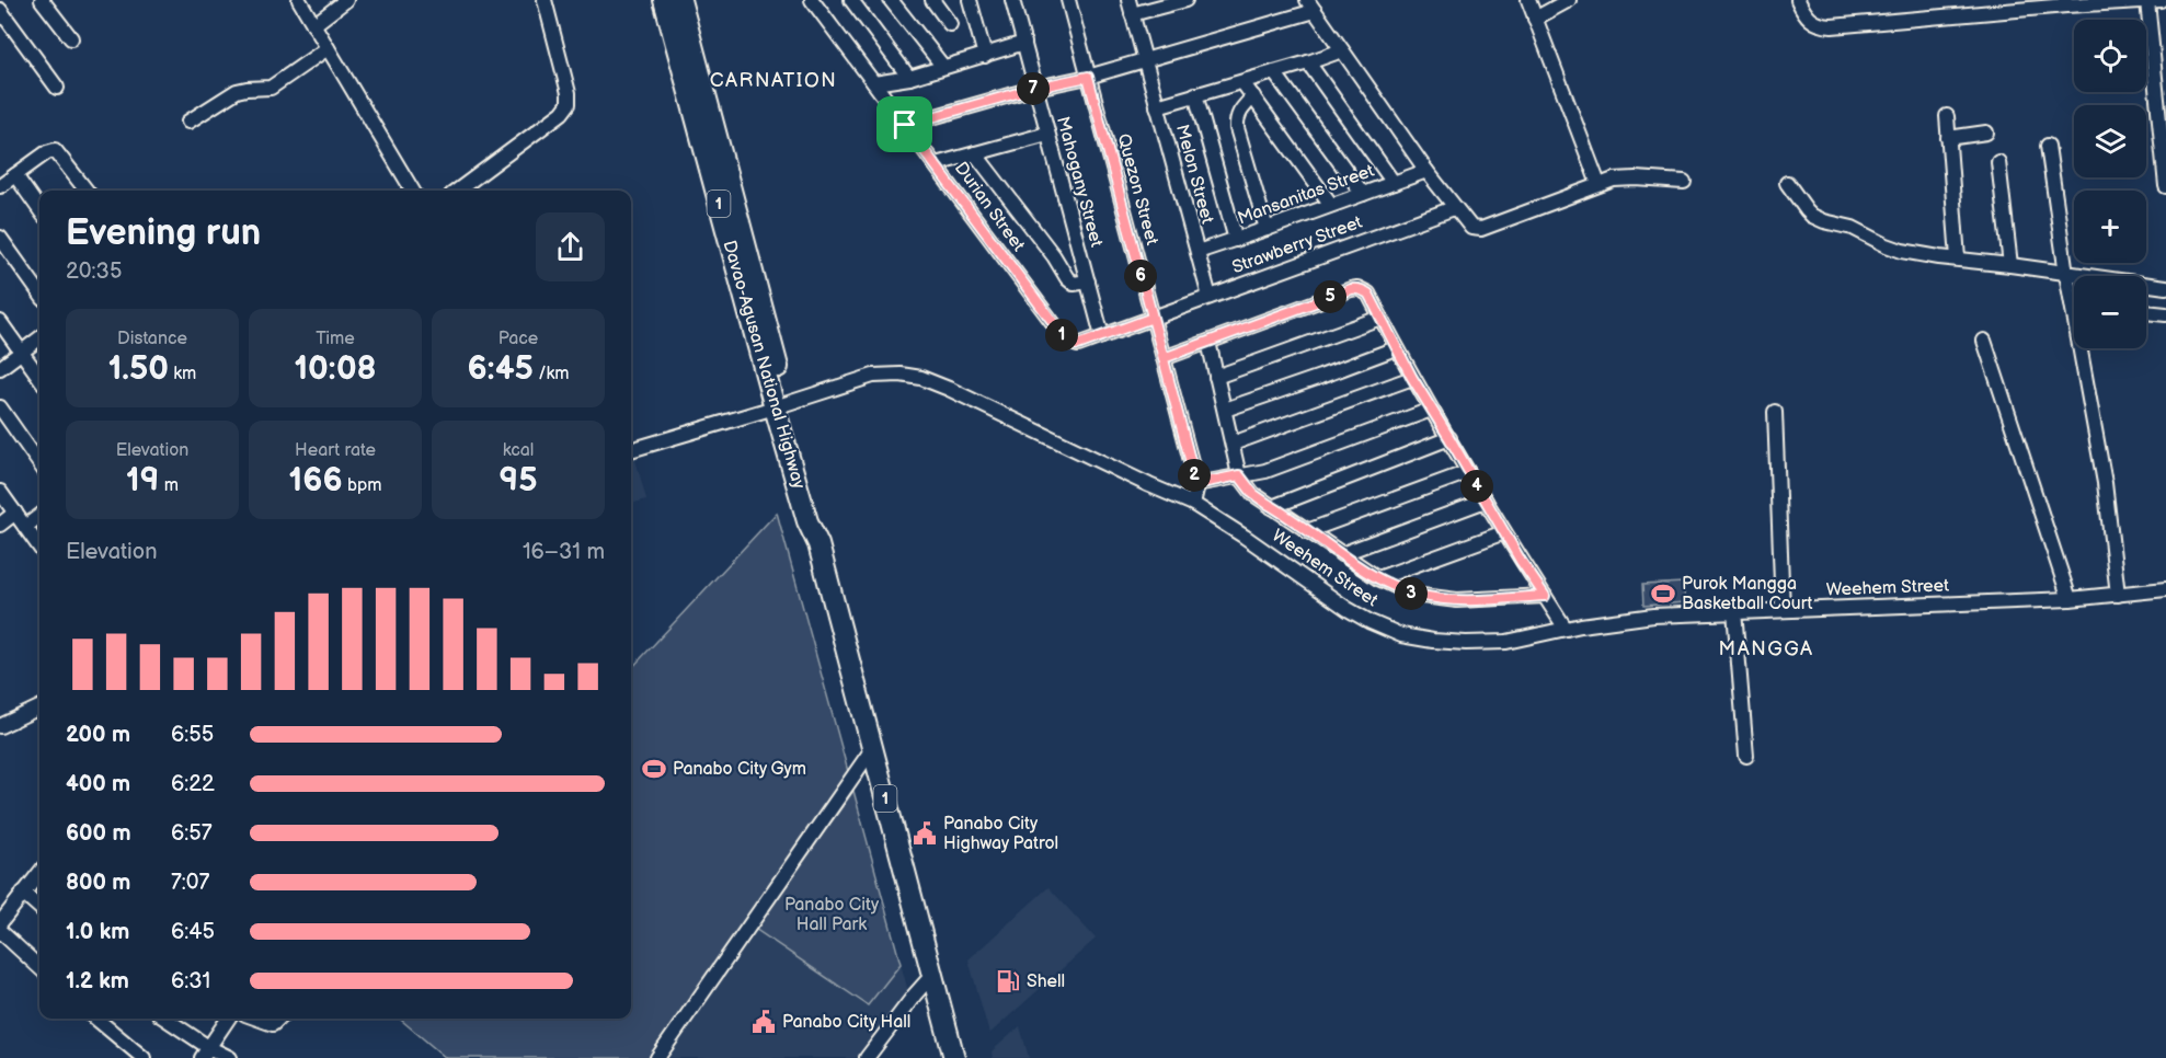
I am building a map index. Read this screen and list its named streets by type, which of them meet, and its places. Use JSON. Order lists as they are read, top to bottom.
{
  "streets": {
    "highway": ["1", "Davao-Agusan National Highway"],
    "street": [
      "Melon Street",
      "Mahogany Street",
      "Quezon Street",
      "Mansanitas Street",
      "Durian Street",
      "Strawberry Street",
      "Weehem Street"
    ]
  },
  "crossings": [
    ["Melon Street", "Mansanitas Street"],
    ["Melon Street", "Strawberry Street"],
    ["Mahogany Street", "Strawberry Street"],
    ["Quezon Street", "Strawberry Street"],
    ["Quezon Street", "Weehem Street"],
    ["Durian Street", "Strawberry Street"],
    ["Davao-Agusan National Highway", "Weehem Street"]
  ],
  "districts": ["CARNATION", "MANGGA"],
  "parks": ["Panabo City Hall Park"],
  "places": {
    "sports": ["Purok Mangga Basketball Court", "Panabo City Gym"],
    "public building": ["Panabo City Highway Patrol", "Panabo City Hall"],
    "fuel station": ["Shell"]
  },
  "page": {
    "map_buttons": ["+", "−"],
    "pins": [
      "7",
      "6",
      "5",
      "1",
      "2",
      "4",
      "3"
    ],
    "heading": ["Evening run", "20:35"],
    "stats": [
      ["Distance", "1.50 km"],
      ["Time", "10:08"],
      ["Pace", "6:45 /km"],
      ["Elevation", "19 m"],
      ["Heart rate", "166 bpm"],
      ["kcal", "95"]
    ],
    "chart": ["Elevation", "16–31 m"],
    "list": [
      {
        "name": "200 m",
        "note": "6:55"
      },
      {
        "name": "400 m",
        "note": "6:22"
      },
      {
        "name": "600 m",
        "note": "6:57"
      },
      {
        "name": "800 m",
        "note": "7:07"
      },
      {
        "name": "1.0 km",
        "note": "6:45"
      },
      {
        "name": "1.2 km",
        "note": "6:31"
      }
    ]
  }
}
